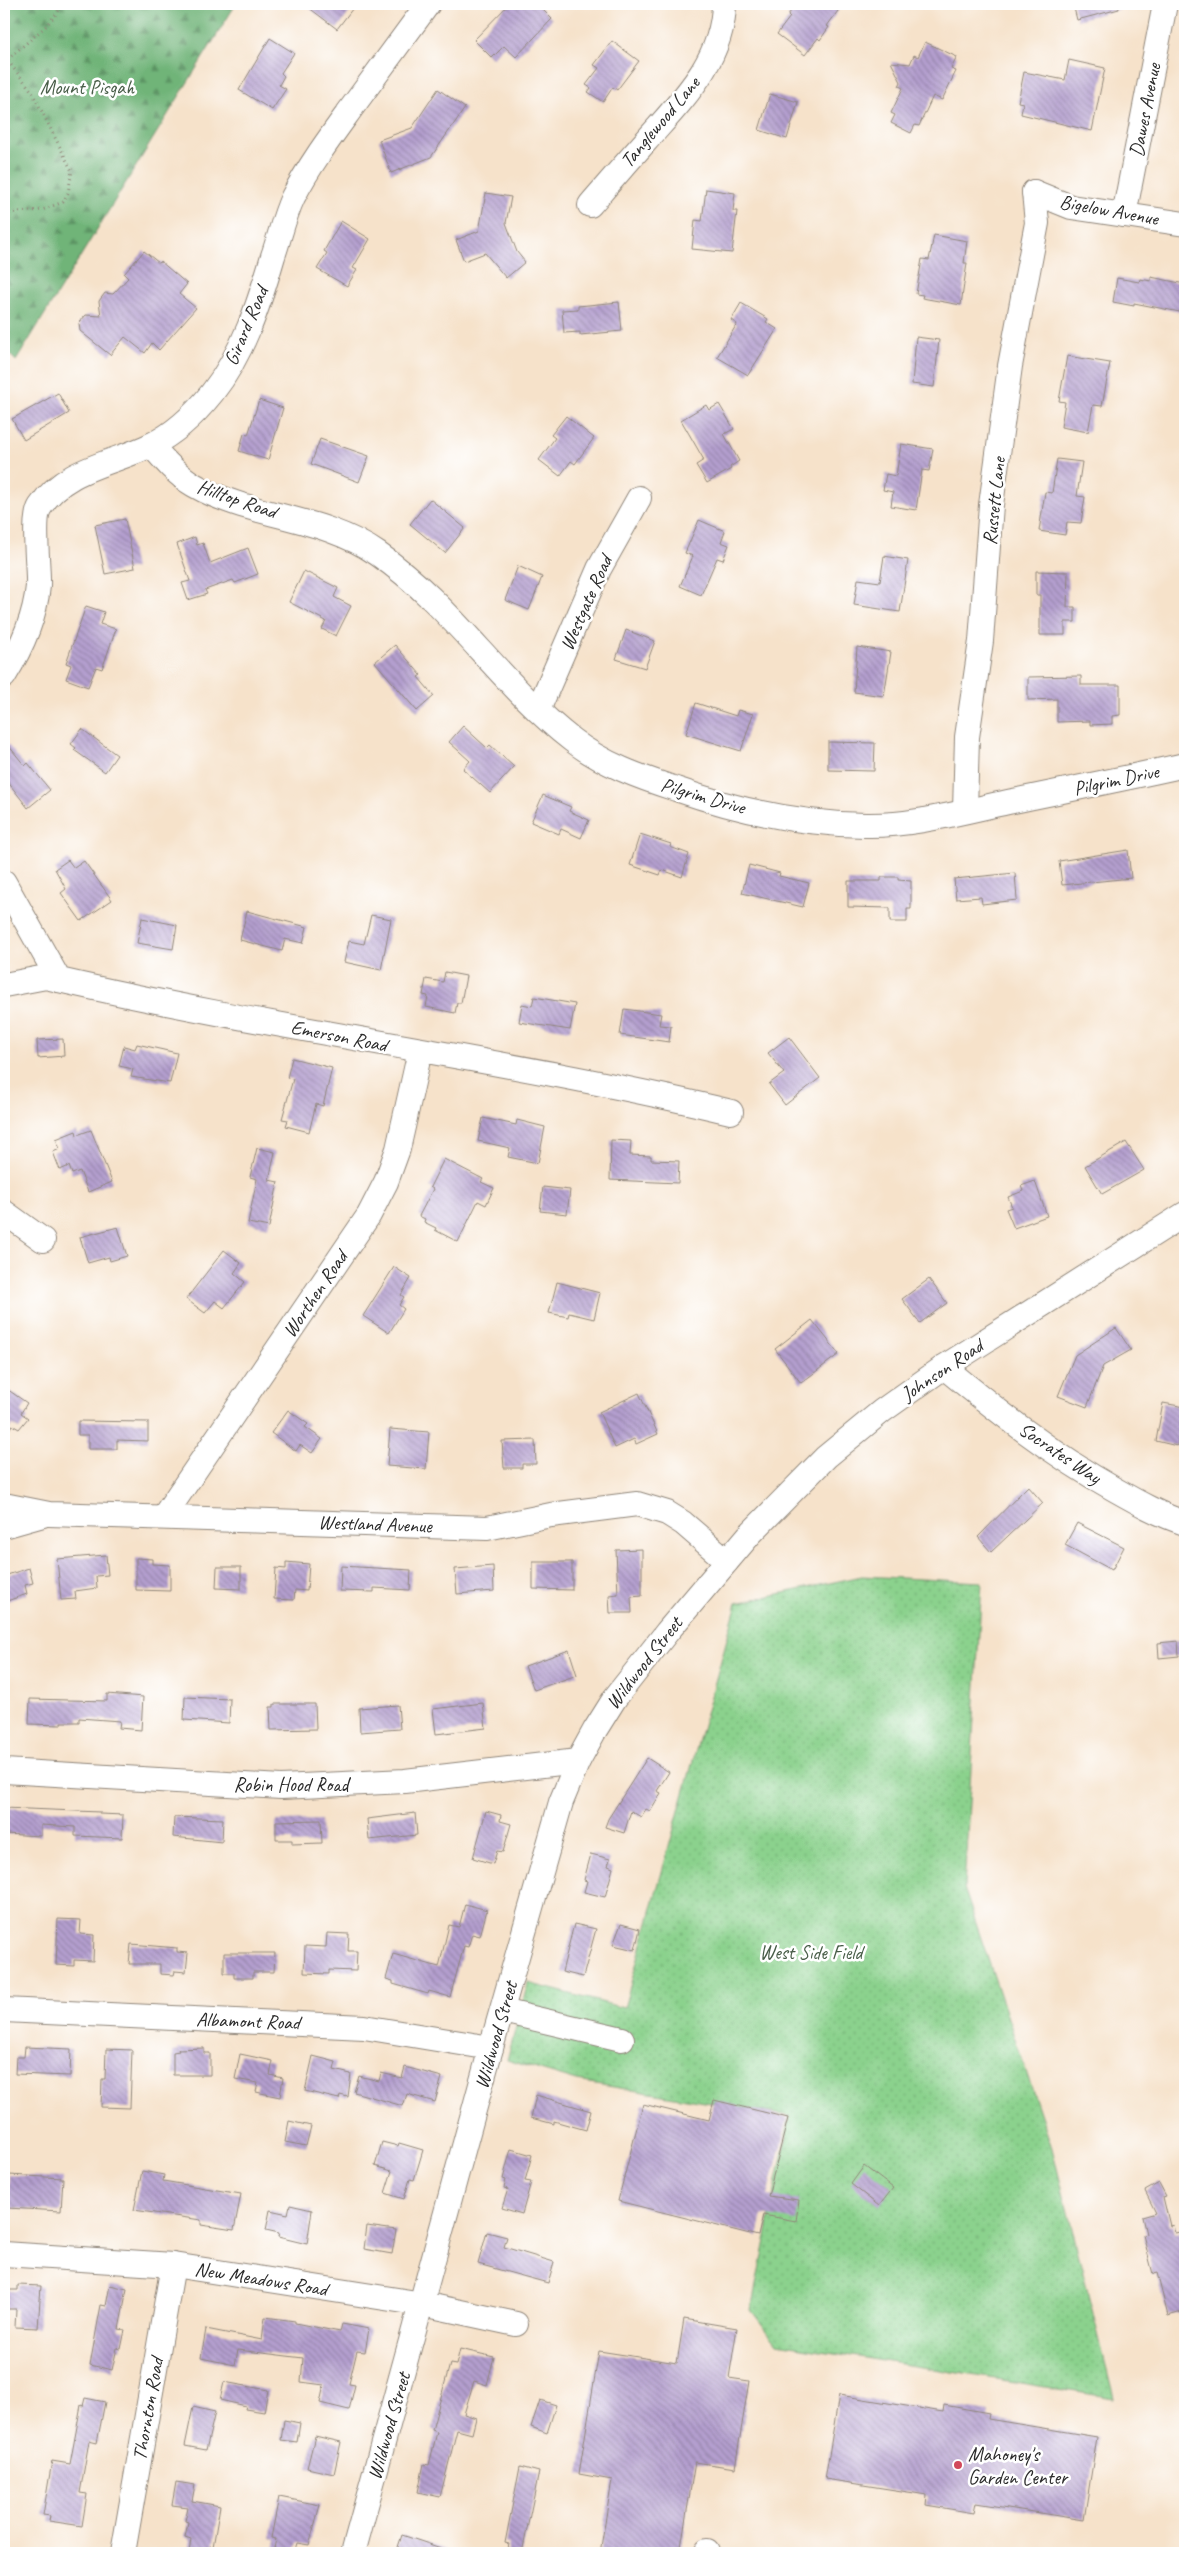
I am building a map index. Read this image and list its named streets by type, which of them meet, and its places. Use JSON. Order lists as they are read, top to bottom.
{
  "streets": {
    "street": [
      "Dawes Avenue",
      "Tanglewood Lane",
      "Bigelow Avenue",
      "Girard Road",
      "Hilltop Road",
      "Russett Lane",
      "Westgate Road",
      "Pilgrim Drive",
      "Emerson Road",
      "Worthen Road",
      "Johnson Road",
      "Socrates Way",
      "Westland Avenue",
      "Wildwood Street",
      "Robin Hood Road",
      "Albamont Road",
      "New Meadows Road",
      "Thornton Road"
    ]
  },
  "crossings": [
    ["Dawes Avenue", "Bigelow Avenue"],
    ["Bigelow Avenue", "Russett Lane"],
    ["Girard Road", "Hilltop Road"],
    ["Hilltop Road", "Pilgrim Drive"],
    ["Russett Lane", "Pilgrim Drive"],
    ["Westgate Road", "Pilgrim Drive"],
    ["Emerson Road", "Worthen Road"],
    ["Worthen Road", "Westland Avenue"],
    ["Johnson Road", "Socrates Way"],
    ["Johnson Road", "Westland Avenue"],
    ["Johnson Road", "Wildwood Street"],
    ["Westland Avenue", "Wildwood Street"],
    ["Wildwood Street", "Robin Hood Road"],
    ["Wildwood Street", "Albamont Road"],
    ["Wildwood Street", "New Meadows Road"],
    ["New Meadows Road", "Thornton Road"]
  ],
  "parks": ["Mount Pisgah", "West Side Field"],
  "places": ["Mahoney's Garden Center"]
}
